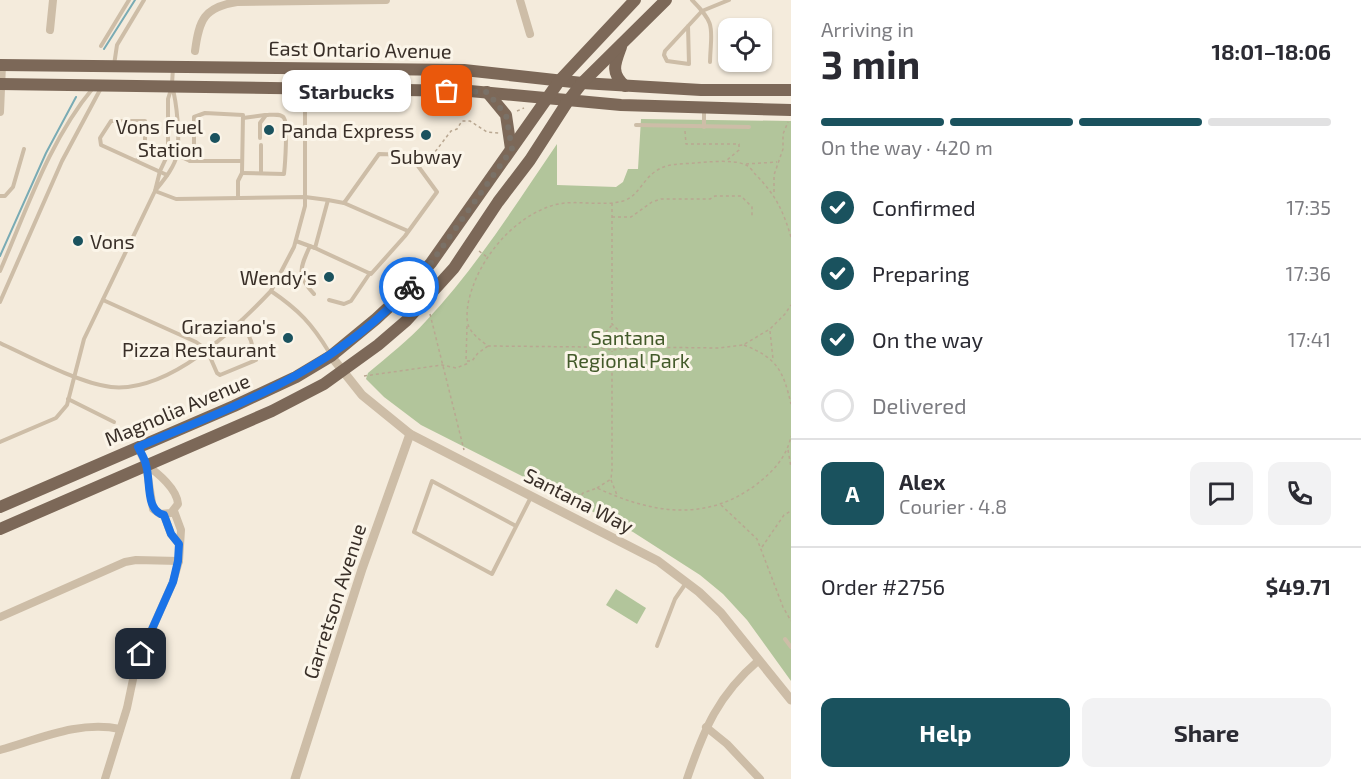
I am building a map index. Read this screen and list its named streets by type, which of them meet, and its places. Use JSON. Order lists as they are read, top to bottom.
{
  "streets": {
    "main road": ["East Ontario Avenue", "Magnolia Avenue"],
    "street": ["Santana Way", "Garretson Avenue"]
  },
  "crossings": [
    ["East Ontario Avenue", "Magnolia Avenue"],
    ["Magnolia Avenue", "Santana Way"],
    ["Santana Way", "Garretson Avenue"]
  ],
  "parks": ["Santana Regional Park"],
  "places": [
    "Starbucks",
    "Panda Express",
    "Subway",
    "Vons Fuel Station",
    "Vons",
    "Wendy's",
    "Graziano's Pizza Restaurant"
  ],
  "page": {
    "heading": ["3 min", "Arriving in", "18:01–18:06"],
    "panel": [
      "Alex",
      "Courier · 4.8",
      "Order #2756",
      "$49.71"
    ],
    "bubble": "Starbucks",
    "bar": "On the way · 420 m",
    "list": [
      ["Confirmed", "17:35"],
      ["Preparing", "17:36"],
      ["On the way", "17:41"],
      "Delivered"
    ],
    "round": "A",
    "buttons": ["Help", "Share"]
  }
}
